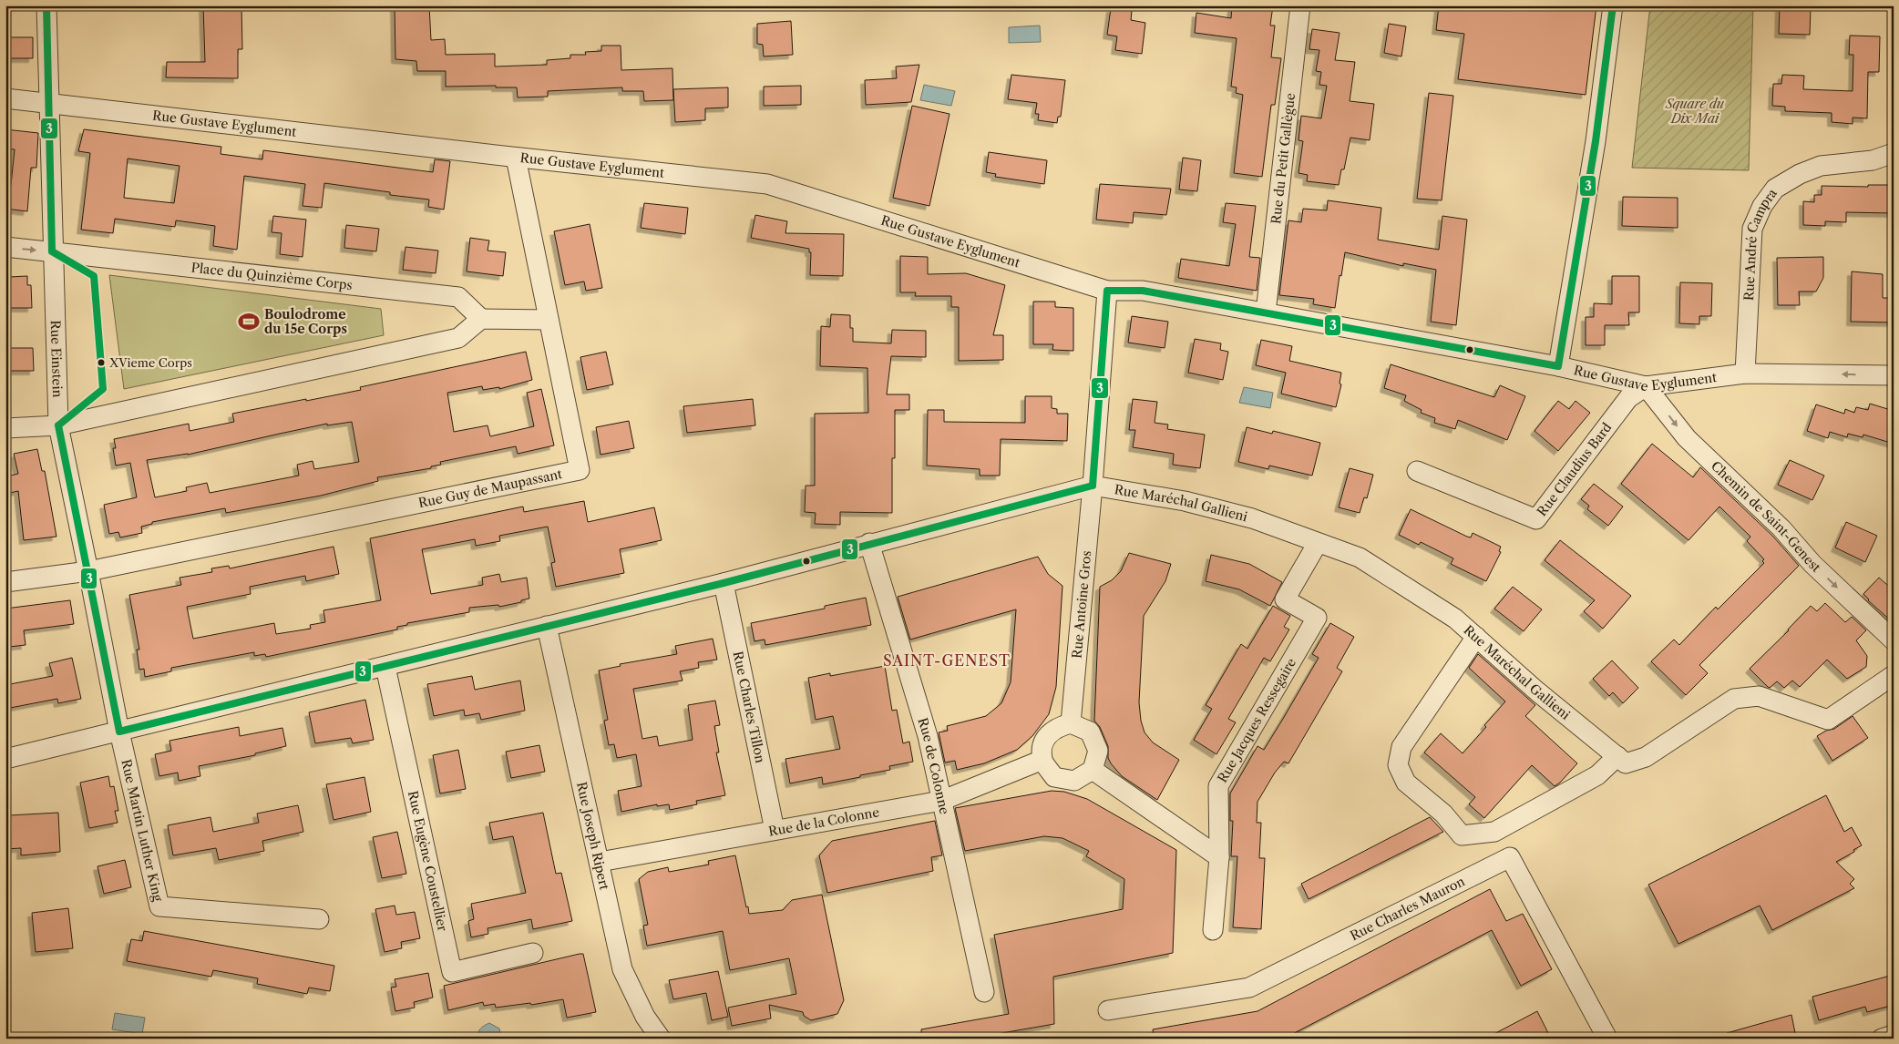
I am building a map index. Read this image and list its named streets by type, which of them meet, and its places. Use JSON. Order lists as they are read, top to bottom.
{
  "streets": {
    "street": [
      "Rue Gustave Eyglument",
      "Rue du Petit Gallègue",
      "Rue André Campra",
      "Place du Quinzième Corps",
      "Rue Einstein",
      "Rue Claudius Bard",
      "Rue Guy de Maupassant",
      "Rue Maréchal Gallieni",
      "Chemin de Saint-Genest",
      "Rue Antoine Gros",
      "Rue Charles Tillon",
      "Rue Jacques Ressegaire",
      "Rue de Colonne",
      "Rue de la Colonne",
      "Rue Martin Luther King",
      "Rue Joseph Ripert",
      "Rue Eugène Coustellier",
      "Rue Charles Mauron"
    ]
  },
  "crossings": [
    ["Rue Gustave Eyglument", "Rue du Petit Gallègue"],
    ["Rue Gustave Eyglument", "Rue André Campra"],
    ["Rue Gustave Eyglument", "Rue Einstein"],
    ["Rue Gustave Eyglument", "Rue Claudius Bard"],
    ["Rue Gustave Eyglument", "Rue Guy de Maupassant"],
    ["Rue Gustave Eyglument", "Chemin de Saint-Genest"],
    ["Rue Gustave Eyglument", "Rue Antoine Gros"],
    ["Place du Quinzième Corps", "Rue Einstein"],
    ["Rue Einstein", "Rue Guy de Maupassant"],
    ["Rue Einstein", "Rue Maréchal Gallieni"],
    ["Rue Einstein", "Rue Martin Luther King"],
    ["Rue Claudius Bard", "Chemin de Saint-Genest"],
    ["Rue Maréchal Gallieni", "Rue Antoine Gros"],
    ["Rue Maréchal Gallieni", "Rue Charles Tillon"],
    ["Rue Maréchal Gallieni", "Rue Jacques Ressegaire"],
    ["Rue Maréchal Gallieni", "Rue de Colonne"],
    ["Rue Maréchal Gallieni", "Rue Martin Luther King"],
    ["Rue Maréchal Gallieni", "Rue Joseph Ripert"],
    ["Rue Maréchal Gallieni", "Rue Eugène Coustellier"],
    ["Rue Antoine Gros", "Rue de la Colonne"],
    ["Rue Charles Tillon", "Rue de la Colonne"],
    ["Rue de Colonne", "Rue de la Colonne"],
    ["Rue de la Colonne", "Rue Joseph Ripert"]
  ],
  "one_way": ["Chemin de Saint-Genest"],
  "districts": ["SAINT-GENEST"],
  "parks": ["Square du Dix Mai"],
  "places": {
    "sports": ["Boulodrome du 15e Corps"],
    "other": ["XVieme Corps"]
  },
  "lines": ["transit line 3"]
}
